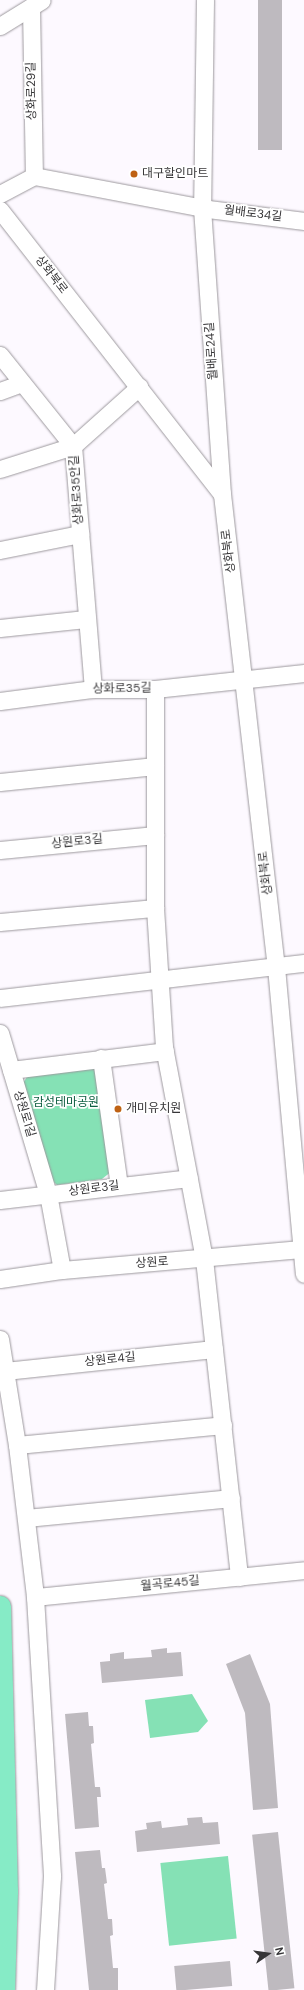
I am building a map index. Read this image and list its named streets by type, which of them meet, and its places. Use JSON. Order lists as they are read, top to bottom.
{
  "streets": {
    "street": [
      "상화로29길",
      "월배로34길",
      "상화북로",
      "월배로24길",
      "상화로35안길",
      "상화로35길",
      "상원로3길",
      "상원로1길",
      "상원로",
      "상원로4길",
      "월곡로45길"
    ]
  },
  "crossings": [
    ["월배로34길", "월배로24길"],
    ["상화북로", "월배로24길"],
    ["상화북로", "상화로35길"],
    ["상화북로", "상원로"],
    ["상화로35안길", "상화로35길"],
    ["상원로3길", "상원로1길"],
    ["상원로1길", "상원로"]
  ],
  "parks": ["감성테마공원"],
  "places": ["대구할인마트", "개미유치원"],
  "north": "right"
}
